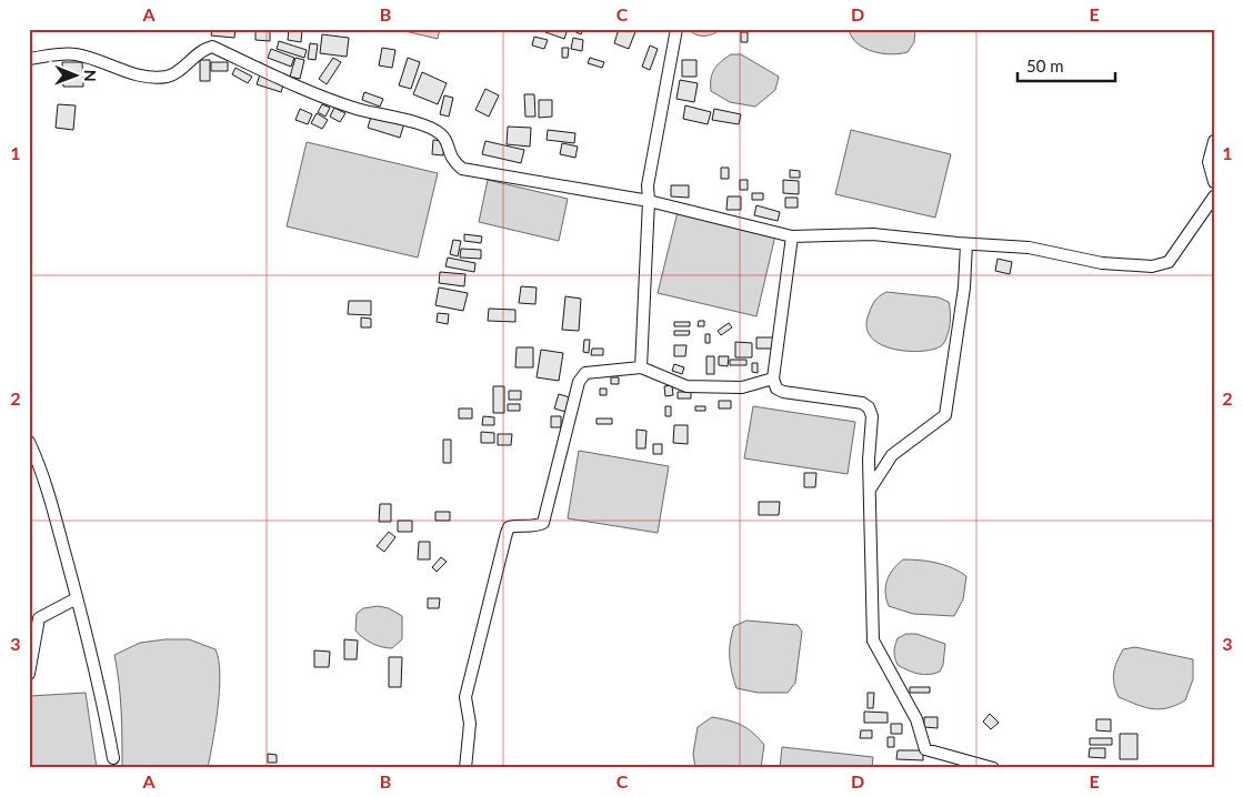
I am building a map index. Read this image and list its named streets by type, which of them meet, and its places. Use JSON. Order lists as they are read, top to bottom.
{
  "scale_bar": "50 m",
  "north": "right",
  "grid": {
    "columns": [
      "A",
      "B",
      "C",
      "D",
      "E"
    ],
    "rows": ["1", "2", "3"]
  }
}
